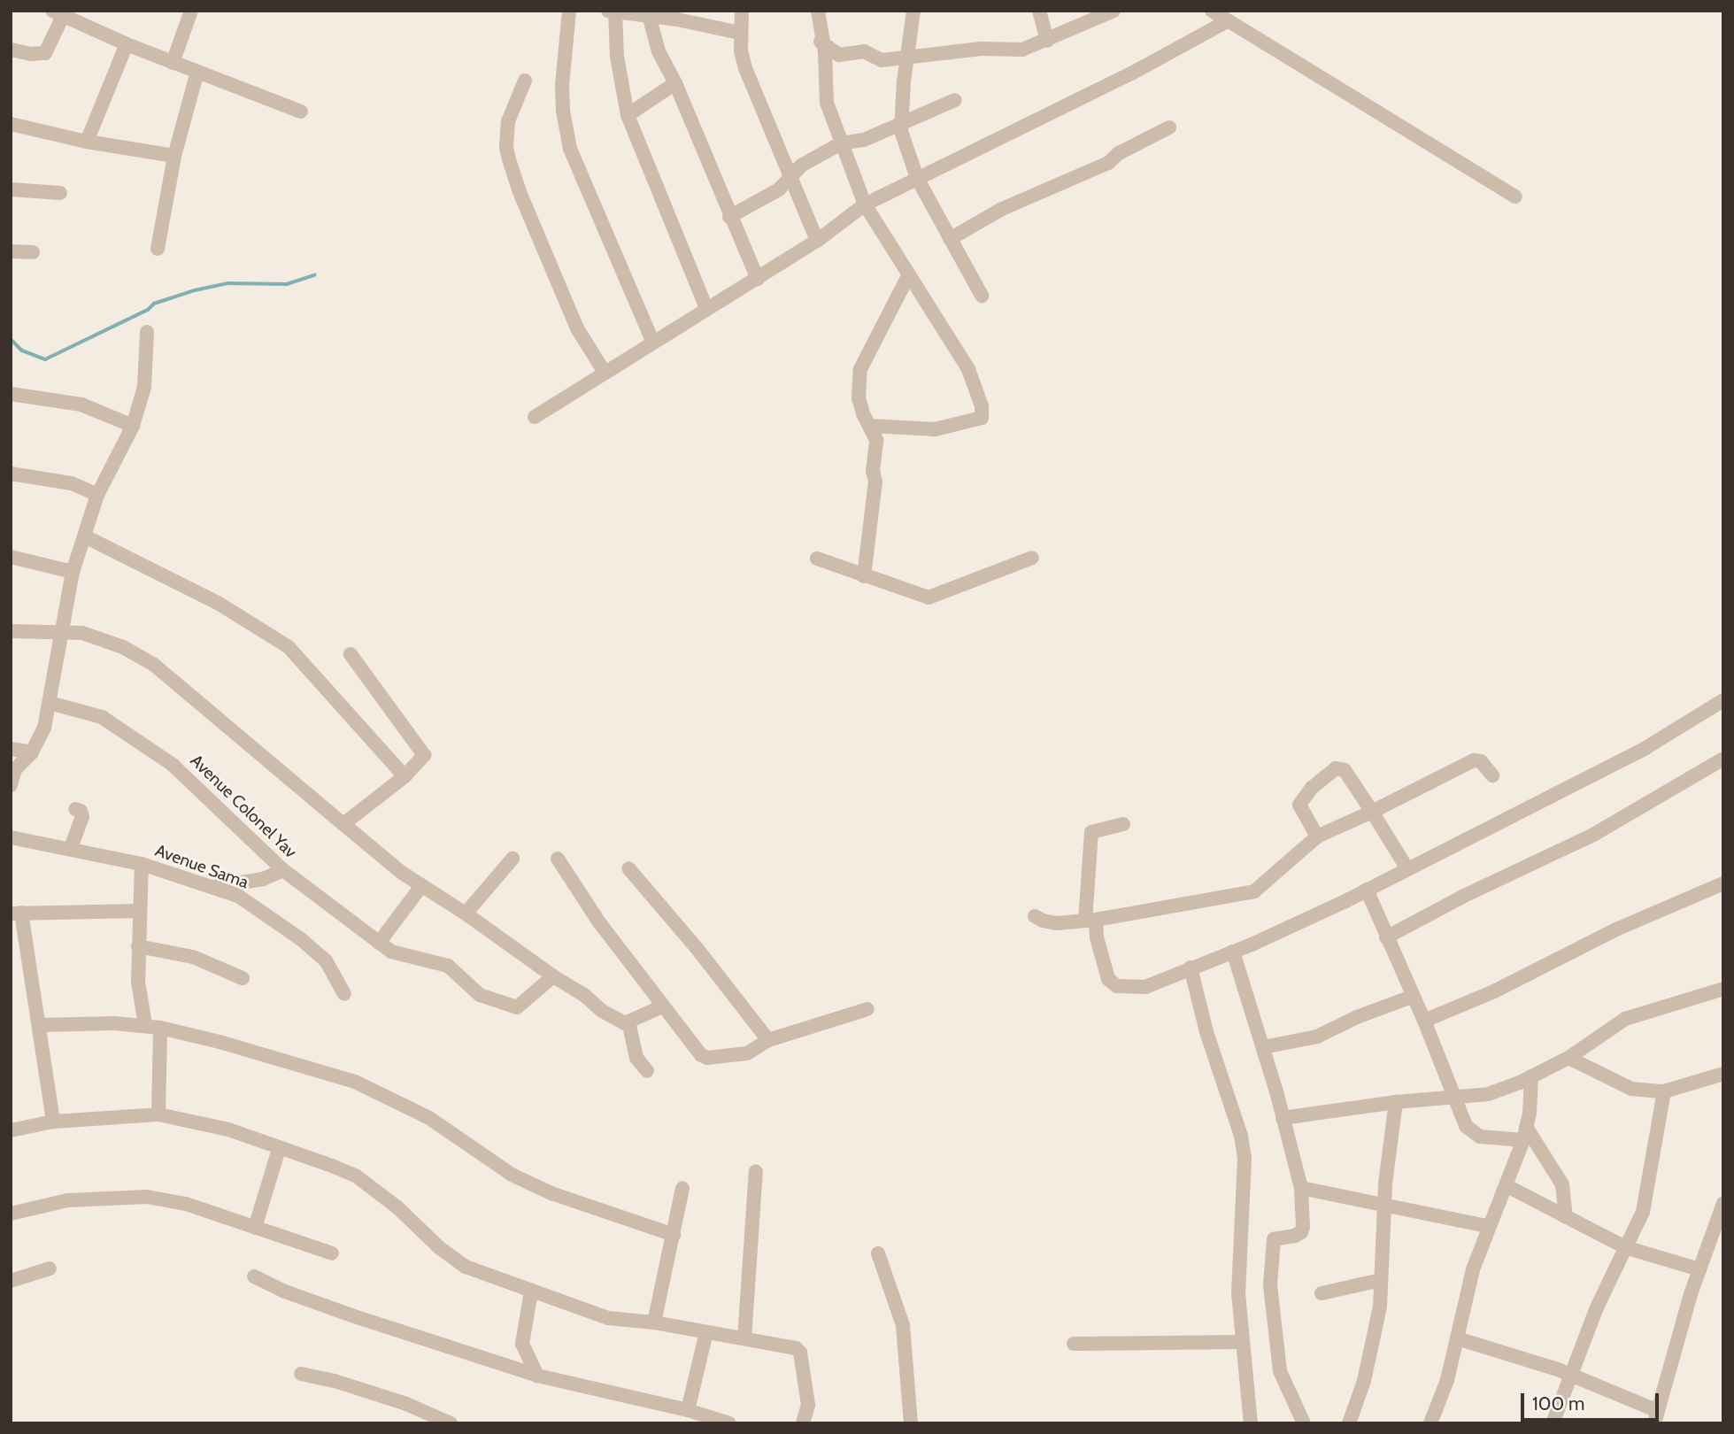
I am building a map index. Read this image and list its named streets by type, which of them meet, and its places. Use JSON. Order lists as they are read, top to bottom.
{
  "streets": {
    "street": ["Avenue Colonel Yav", "Avenue Sama"]
  },
  "scale_bar": "100 m"
}
